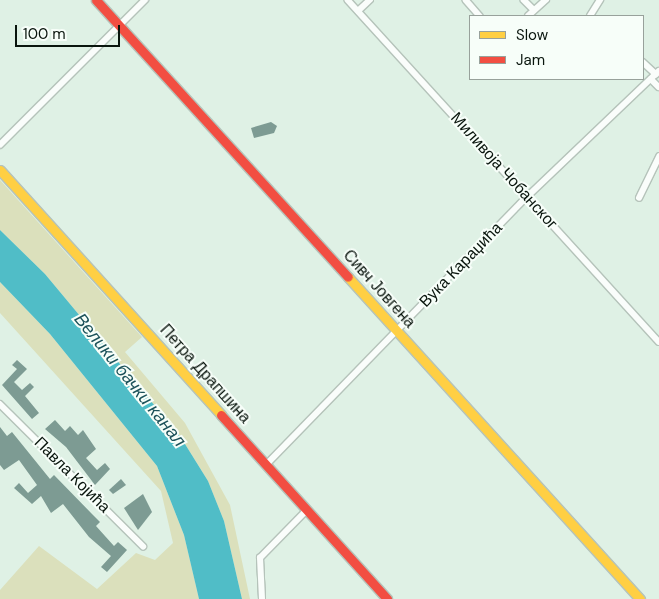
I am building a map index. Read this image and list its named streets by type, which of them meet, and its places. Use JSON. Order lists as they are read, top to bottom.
{
  "streets": {
    "street": [
      "Миливоја Чобанског",
      "Вука Караџића",
      "Сивч Јовгена",
      "Петра Драпшина",
      "Павла Којића"
    ]
  },
  "crossings": [
    ["Миливоја Чобанског", "Вука Караџића"],
    ["Вука Караџића", "Сивч Јовгена"],
    ["Вука Караџића", "Петра Драпшина"]
  ],
  "water": ["Велики бачки канал"],
  "legend": ["Slow", "Jam"],
  "scale_bar": "100 m"
}
